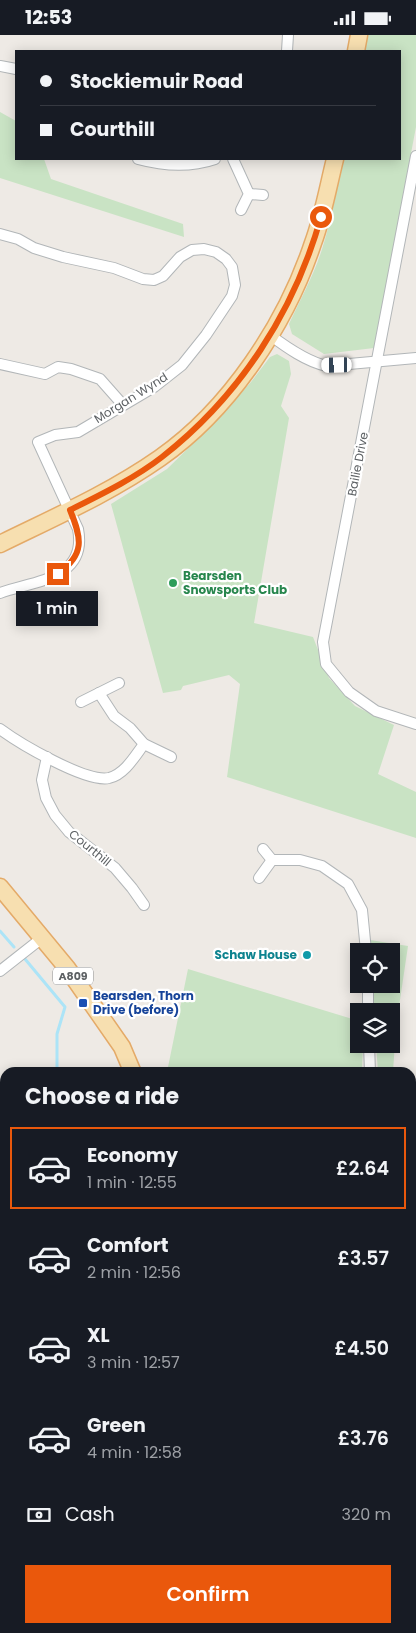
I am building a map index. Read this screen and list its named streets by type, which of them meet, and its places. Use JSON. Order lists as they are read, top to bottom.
{
  "streets": {
    "main road": ["A809"],
    "street": ["Morgan Wynd", "Bailie Drive", "Courthill"]
  },
  "places": {
    "other": ["Bearsden Snowsports Club", "Schaw House"],
    "transit": ["Bearsden, Thorn Drive (before)"]
  },
  "page": {
    "status": "12:53",
    "banner": ["Stockiemuir Road", "Courthill"],
    "bubble": "1 min",
    "heading": "Choose a ride",
    "list": [
      {
        "name": "Economy",
        "note": "1 min · 12:55",
        "value": "£2.64"
      },
      {
        "name": "Comfort",
        "note": "2 min · 12:56",
        "value": "£3.57"
      },
      {
        "name": "XL",
        "note": "3 min · 12:57",
        "value": "£4.50"
      },
      {
        "name": "Green",
        "note": "4 min · 12:58",
        "value": "£3.76"
      }
    ],
    "pay": ["Cash", "320 m"],
    "buttons": "Confirm"
  }
}
